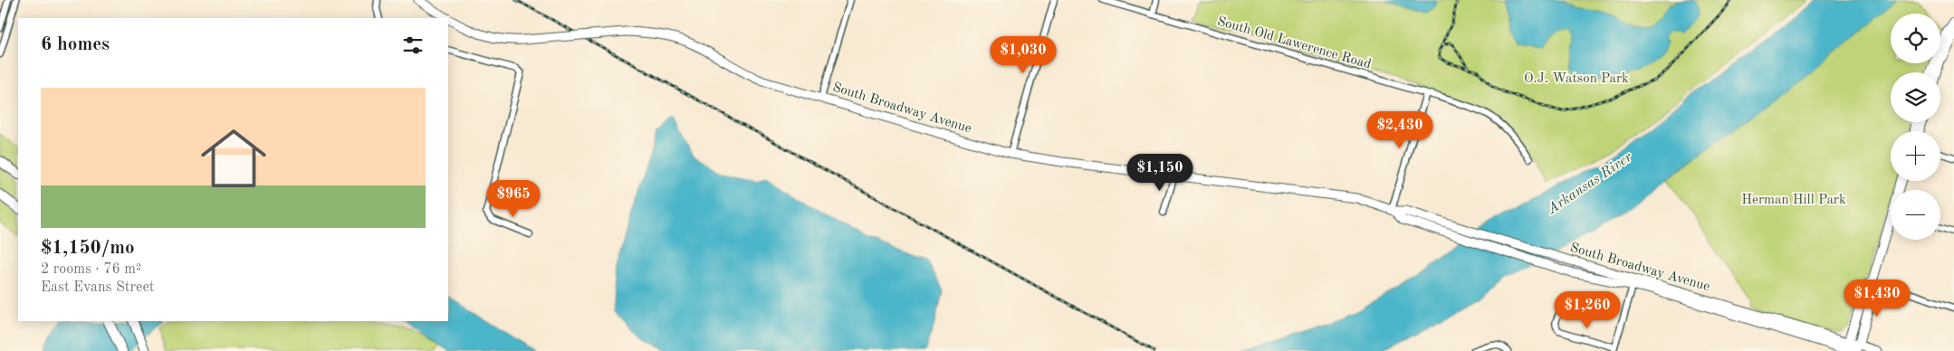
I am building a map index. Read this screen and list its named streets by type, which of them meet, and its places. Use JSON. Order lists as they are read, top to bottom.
{
  "streets": {
    "main road": ["South Broadway Avenue"],
    "street": ["South Old Lawerence Road"]
  },
  "water": ["Arkansas River"],
  "parks": ["O.J. Watson Park", "Herman Hill Park"],
  "page": {
    "map_buttons": ["+", "−"],
    "heading": "6 homes",
    "price": [
      "$1,030",
      "$2,430",
      "$1,150",
      "$965",
      "$1,430",
      "$1,260"
    ],
    "list": [
      {
        "name": "$1,150/mo",
        "note": "2 rooms · 76 m² · East Evans Street"
      }
    ]
  }
}
